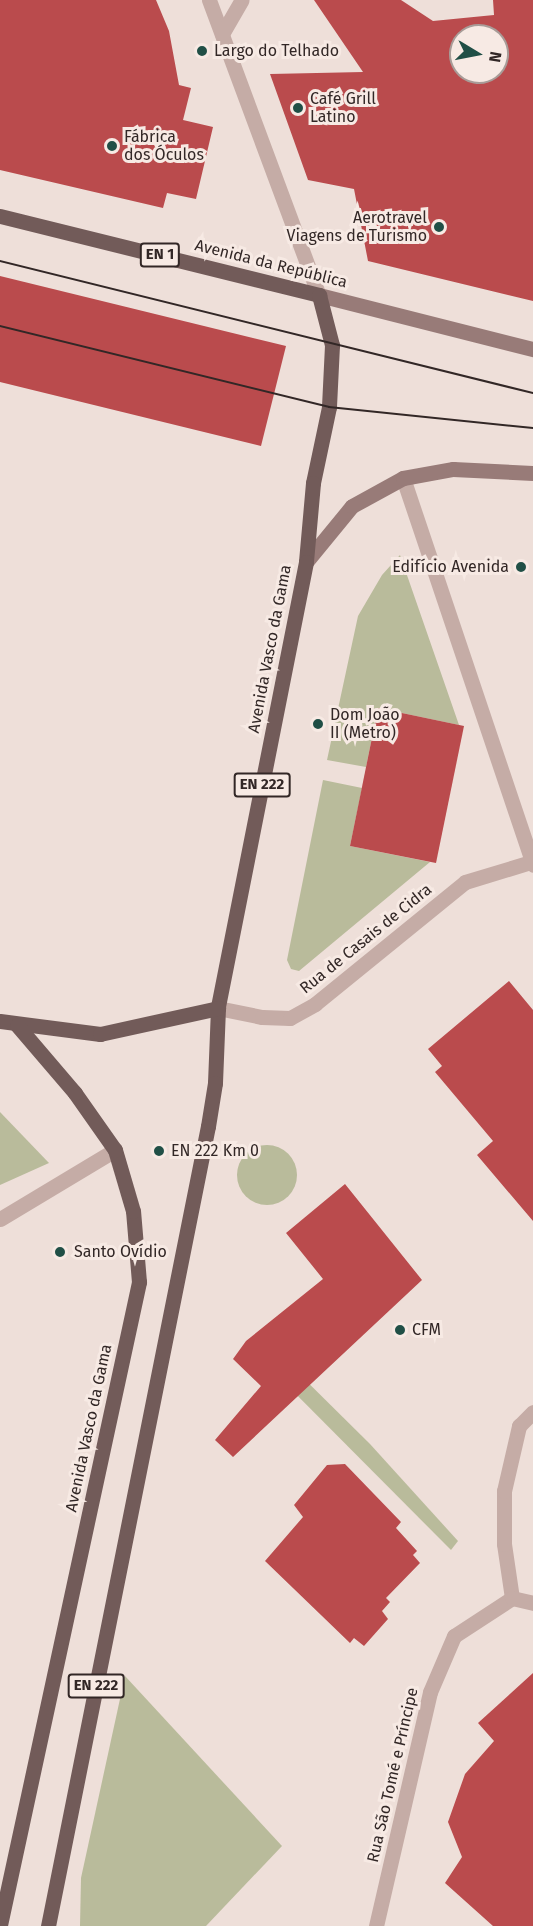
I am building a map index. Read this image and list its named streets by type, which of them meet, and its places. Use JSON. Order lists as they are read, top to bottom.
{
  "streets": {
    "main road": [
      "EN 1",
      "Avenida da República",
      "Avenida Vasco da Gama",
      "EN 222"
    ],
    "street": ["Rua de Casais de Cidra", "Rua São Tomé e Príncipe"]
  },
  "crossings": [
    ["Avenida da República", "Avenida Vasco da Gama"],
    ["Avenida Vasco da Gama", "Rua de Casais de Cidra"]
  ],
  "places": [
    "Largo do Telhado",
    "Café Grill Latino",
    "Fábrica dos Óculos",
    "Aerotravel Viagens de Turismo",
    "Edifício Avenida",
    "Dom João II (Metro)",
    "EN 222 Km 0",
    "Santo Ovídio",
    "CFM"
  ],
  "north": "right"
}
